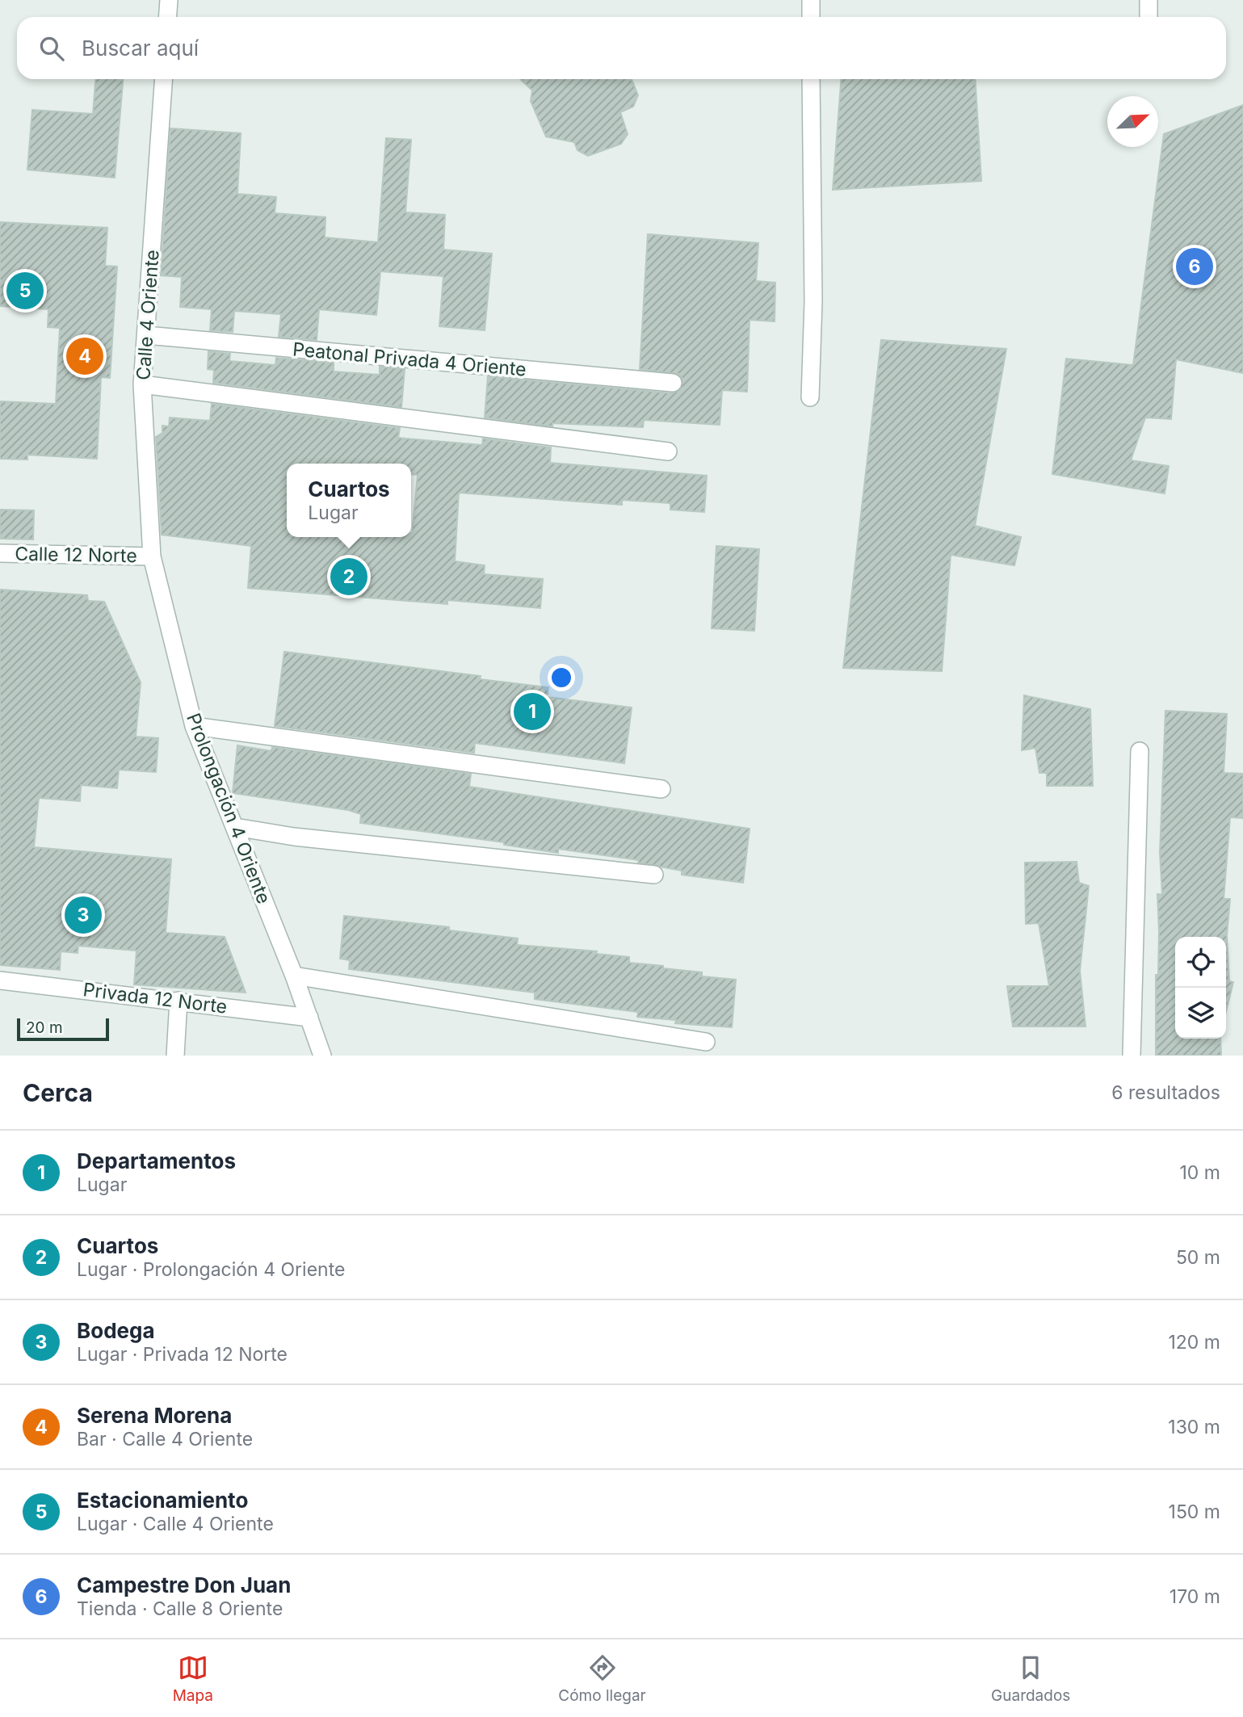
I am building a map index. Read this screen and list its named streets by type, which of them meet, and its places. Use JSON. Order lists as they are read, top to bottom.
{
  "streets": {
    "street": [
      "Calle 4 Oriente",
      "Peatonal Privada 4 Oriente",
      "Calle 12 Norte",
      "Prolongación 4 Oriente",
      "Privada 12 Norte"
    ]
  },
  "crossings": [
    ["Calle 4 Oriente", "Peatonal Privada 4 Oriente"],
    ["Calle 4 Oriente", "Calle 12 Norte"],
    ["Calle 4 Oriente", "Prolongación 4 Oriente"],
    ["Calle 12 Norte", "Prolongación 4 Oriente"],
    ["Prolongación 4 Oriente", "Privada 12 Norte"]
  ],
  "scale_bar": "20 m",
  "north": "top right",
  "page": {
    "search": "Buscar aquí",
    "pins": [
      "6",
      "5",
      "4",
      "2",
      "1",
      "3"
    ],
    "popup": ["Cuartos", "Lugar"],
    "scale": "20 m",
    "heading": ["Cerca", "6 resultados"],
    "list": [
      {
        "mark": "1",
        "name": "Departamentos",
        "note": "Lugar",
        "value": "10 m"
      },
      {
        "mark": "2",
        "name": "Cuartos",
        "note": "Lugar · Prolongación 4 Oriente",
        "value": "50 m"
      },
      {
        "mark": "3",
        "name": "Bodega",
        "note": "Lugar · Privada 12 Norte",
        "value": "120 m"
      },
      {
        "mark": "4",
        "name": "Serena Morena",
        "note": "Bar · Calle 4 Oriente",
        "value": "130 m"
      },
      {
        "mark": "5",
        "name": "Estacionamiento",
        "note": "Lugar · Calle 4 Oriente",
        "value": "150 m"
      },
      {
        "mark": "6",
        "name": "Campestre Don Juan",
        "note": "Tienda · Calle 8 Oriente",
        "value": "170 m"
      }
    ],
    "nav": ["Mapa", "Cómo llegar", "Guardados"]
  }
}
